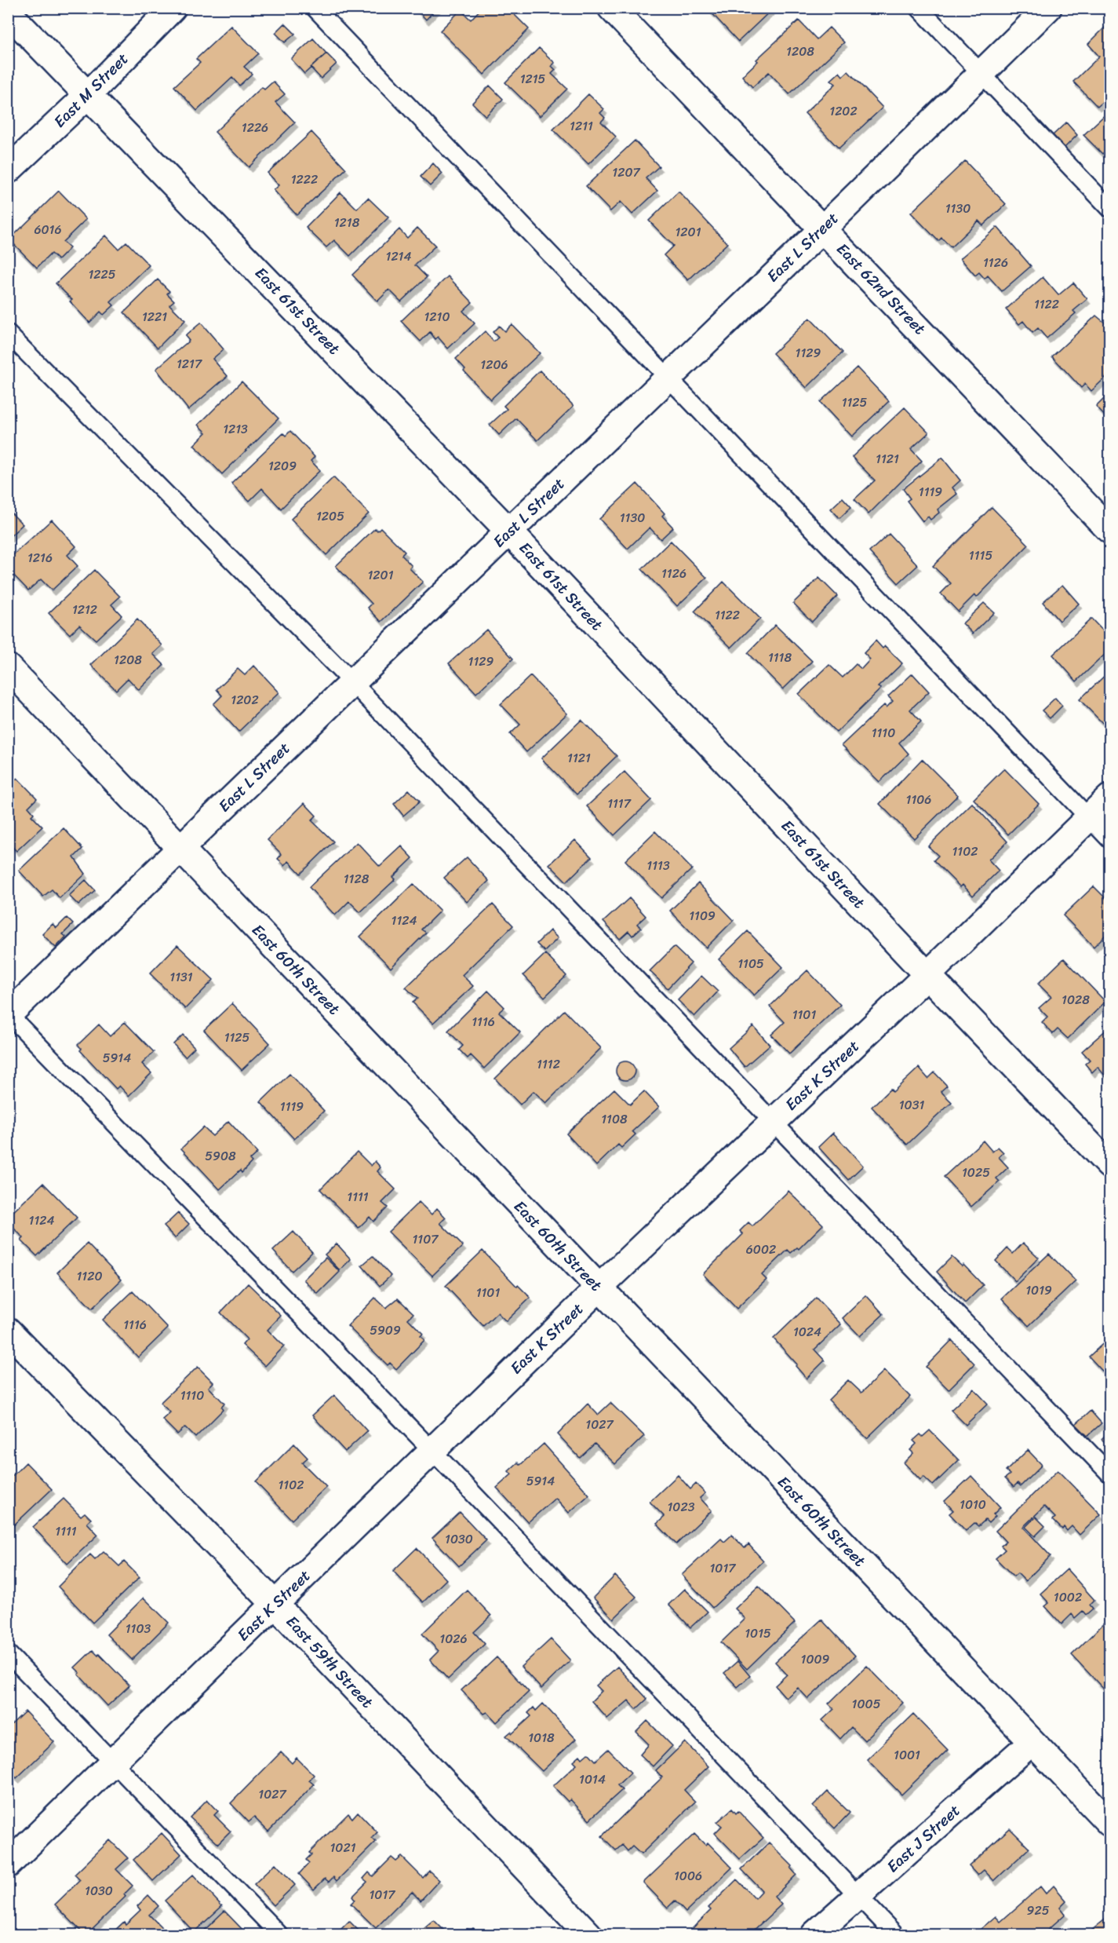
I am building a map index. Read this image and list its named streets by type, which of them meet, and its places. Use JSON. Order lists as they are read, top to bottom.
{
  "streets": {
    "street": [
      "East M Street",
      "East L Street",
      "East 62nd Street",
      "East 61st Street",
      "East 60th Street",
      "East K Street",
      "East 59th Street",
      "East J Street"
    ]
  },
  "crossings": [
    ["East M Street", "East 61st Street"],
    ["East L Street", "East 62nd Street"],
    ["East L Street", "East 61st Street"],
    ["East L Street", "East 60th Street"],
    ["East 61st Street", "East K Street"],
    ["East 60th Street", "East K Street"],
    ["East 60th Street", "East J Street"],
    ["East K Street", "East 59th Street"]
  ],
  "house_numbers": [
    "1208",
    "1215",
    "1202",
    "1211",
    "1226",
    "1207",
    "1222",
    "1130",
    "1218",
    "6016",
    "1201",
    "1214",
    "1126",
    "1225",
    "1122",
    "1221",
    "1210",
    "1129",
    "1217",
    "1206",
    "1125",
    "1213",
    "1121",
    "1209",
    "1119",
    "1205",
    "1130",
    "1115",
    "1216",
    "1126",
    "1201",
    "1212",
    "1122",
    "1118",
    "1208",
    "1129",
    "1202",
    "1110",
    "1121",
    "1106",
    "1117",
    "1102",
    "1113",
    "1128",
    "1109",
    "1124",
    "1105",
    "1131",
    "1028",
    "1101",
    "1116",
    "1125",
    "5914",
    "1112",
    "1031",
    "1119",
    "1108",
    "5908",
    "1025",
    "1111",
    "1124",
    "1107",
    "6002",
    "1120",
    "1019",
    "1101",
    "1116",
    "5909",
    "1024",
    "1110",
    "1027",
    "5914",
    "1102",
    "1010",
    "1023",
    "1111",
    "1030",
    "1017",
    "1002",
    "1103",
    "1015",
    "1026",
    "1009",
    "1005",
    "1018",
    "1001",
    "1014",
    "1027",
    "1021",
    "1006",
    "1030",
    "1017",
    "925"
  ]
}
